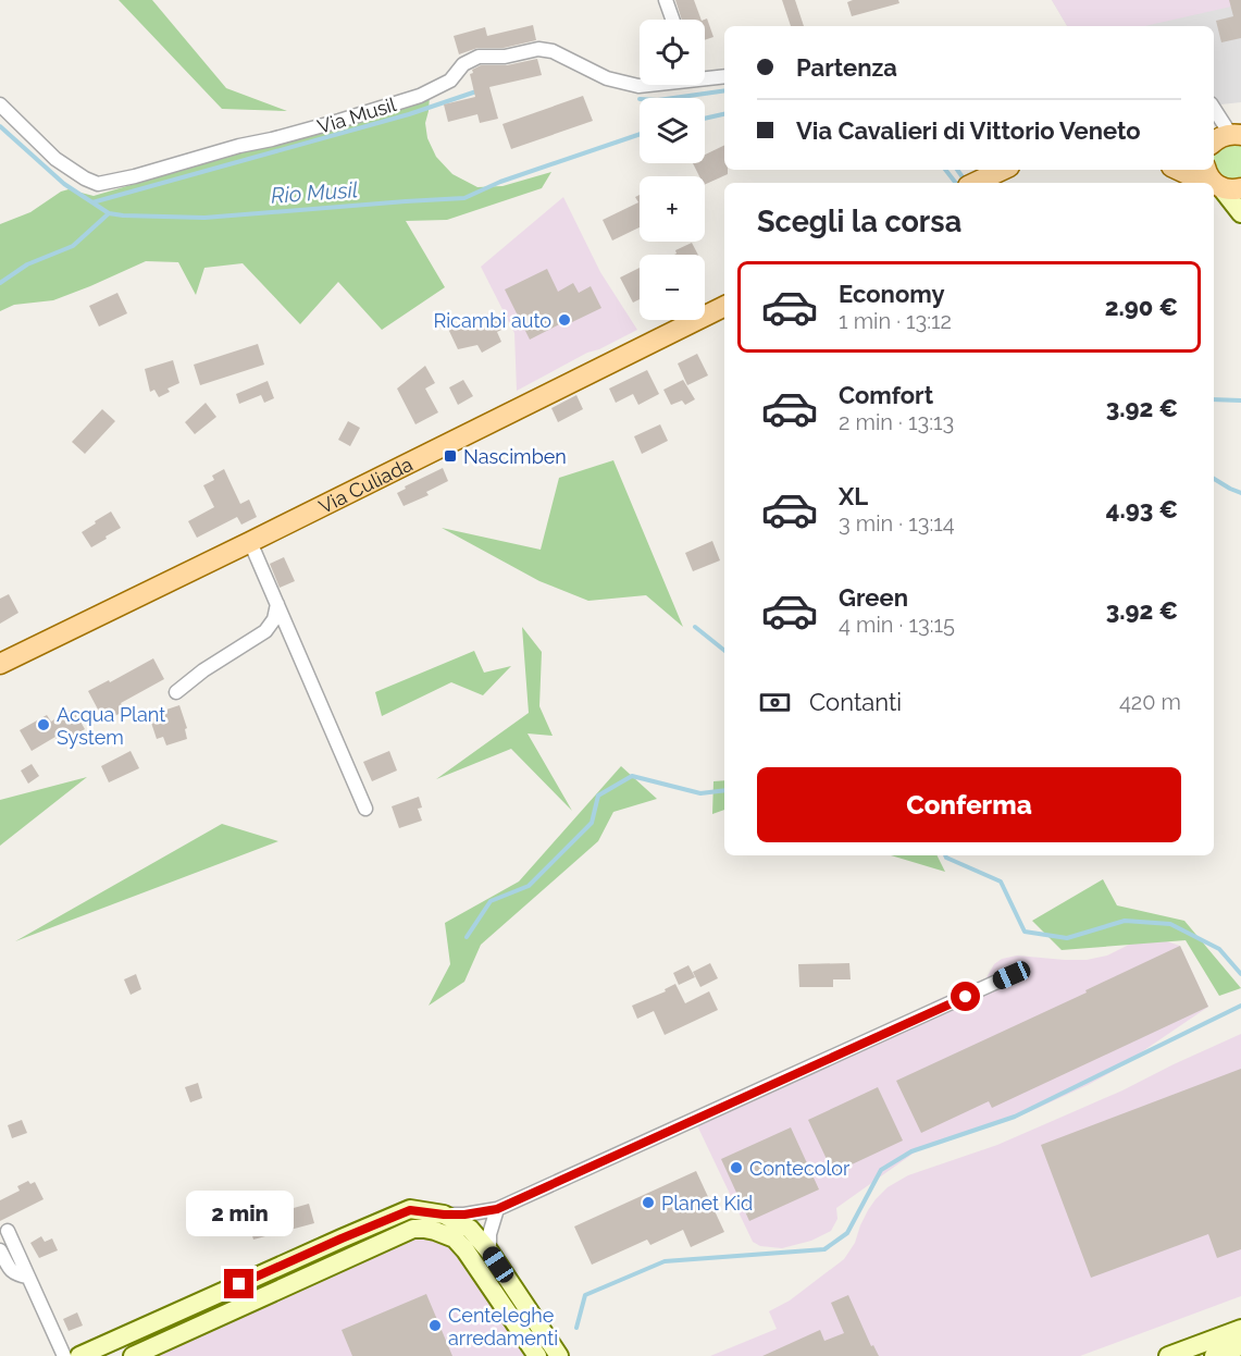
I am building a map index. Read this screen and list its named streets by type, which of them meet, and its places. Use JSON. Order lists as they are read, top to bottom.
{
  "streets": {
    "main road": ["Via Culiada"],
    "street": ["Via Musil"]
  },
  "water": ["Rio Musil"],
  "places": {
    "other": [
      "Ricambi auto",
      "Acqua Plant System",
      "Contecolor",
      "Planet Kid",
      "Centeleghe arredamenti"
    ],
    "transit": ["Nascimben"]
  },
  "page": {
    "map_buttons": ["+", "−"],
    "banner": ["Partenza", "Via Cavalieri di Vittorio Veneto"],
    "heading": "Scegli la corsa",
    "list": [
      {
        "name": "Economy",
        "note": "1 min · 13:12",
        "value": "2.90 €"
      },
      {
        "name": "Comfort",
        "note": "2 min · 13:13",
        "value": "3.92 €"
      },
      {
        "name": "XL",
        "note": "3 min · 13:14",
        "value": "4.93 €"
      },
      {
        "name": "Green",
        "note": "4 min · 13:15",
        "value": "3.92 €"
      }
    ],
    "pay": ["Contanti", "420 m"],
    "buttons": "Conferma",
    "bubble": "2 min"
  }
}
